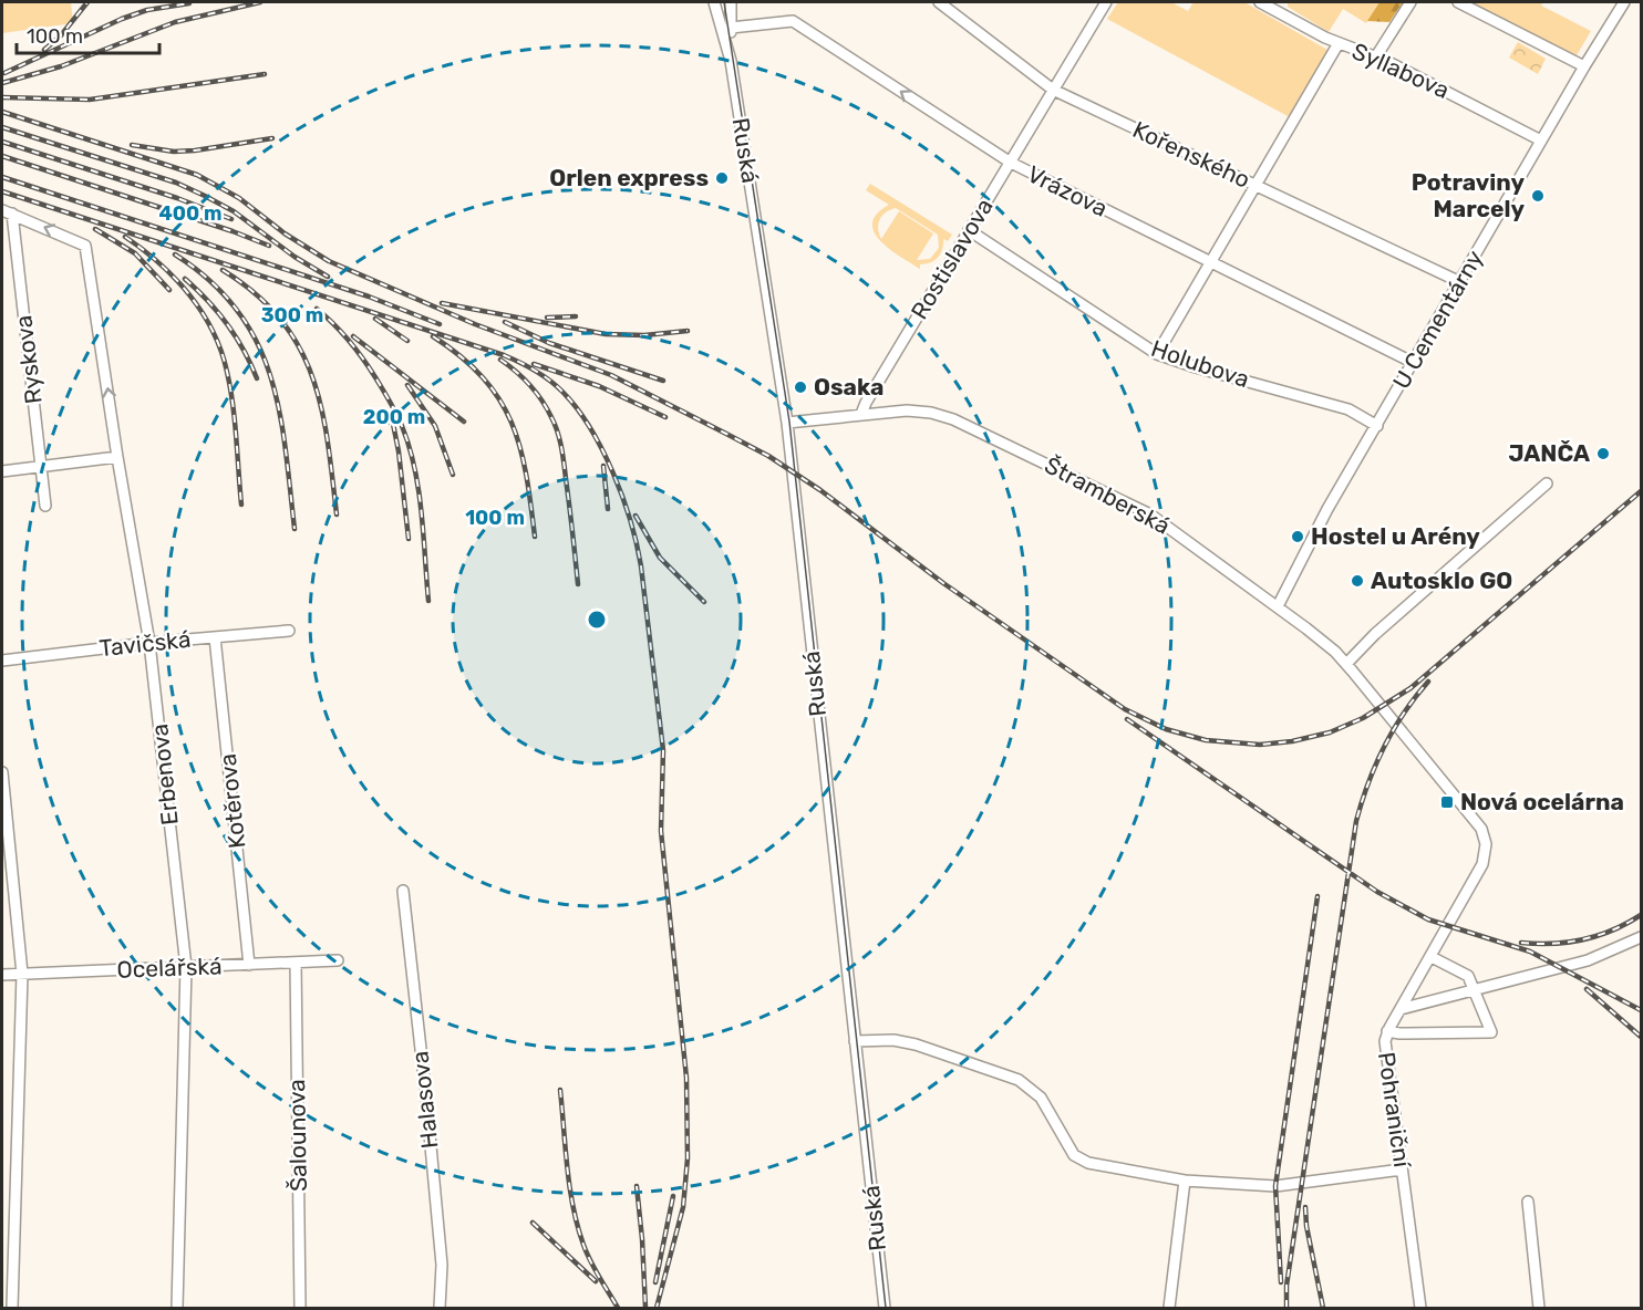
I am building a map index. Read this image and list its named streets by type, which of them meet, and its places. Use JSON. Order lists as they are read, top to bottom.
{
  "streets": {
    "street": [
      "Syllabova",
      "Ruská",
      "Kořenského",
      "Vrázova",
      "Rostislavova",
      "U Cementárny",
      "Ryskova",
      "Holubova",
      "Štramberská",
      "Tavičská",
      "Erbenova",
      "Kotěrova",
      "Ocelářská",
      "Halasova",
      "Pohraniční",
      "Šalounova"
    ]
  },
  "crossings": [
    ["Syllabova", "U Cementárny"],
    ["Ruská", "Vrázova"],
    ["Ruská", "Štramberská"],
    ["Kořenského", "Rostislavova"],
    ["Kořenského", "U Cementárny"],
    ["Vrázova", "Rostislavova"],
    ["Vrázova", "U Cementárny"],
    ["Rostislavova", "Holubova"],
    ["Rostislavova", "Štramberská"],
    ["U Cementárny", "Holubova"],
    ["U Cementárny", "Štramberská"],
    ["Ryskova", "Erbenova"],
    ["Štramberská", "Pohraniční"],
    ["Tavičská", "Erbenova"],
    ["Tavičská", "Kotěrova"],
    ["Erbenova", "Ocelářská"],
    ["Kotěrova", "Ocelářská"],
    ["Ocelářská", "Šalounova"]
  ],
  "one_way": ["Vrázova"],
  "places": {
    "other": [
      "Orlen express",
      "Potraviny Marcely",
      "Osaka",
      "JANČA",
      "Hostel u Arény",
      "Autosklo GO"
    ],
    "transit": ["Nová ocelárna"]
  },
  "scale_bar": "100 m",
  "rings": [
    "400 m",
    "300 m",
    "200 m",
    "100 m"
  ]
}
